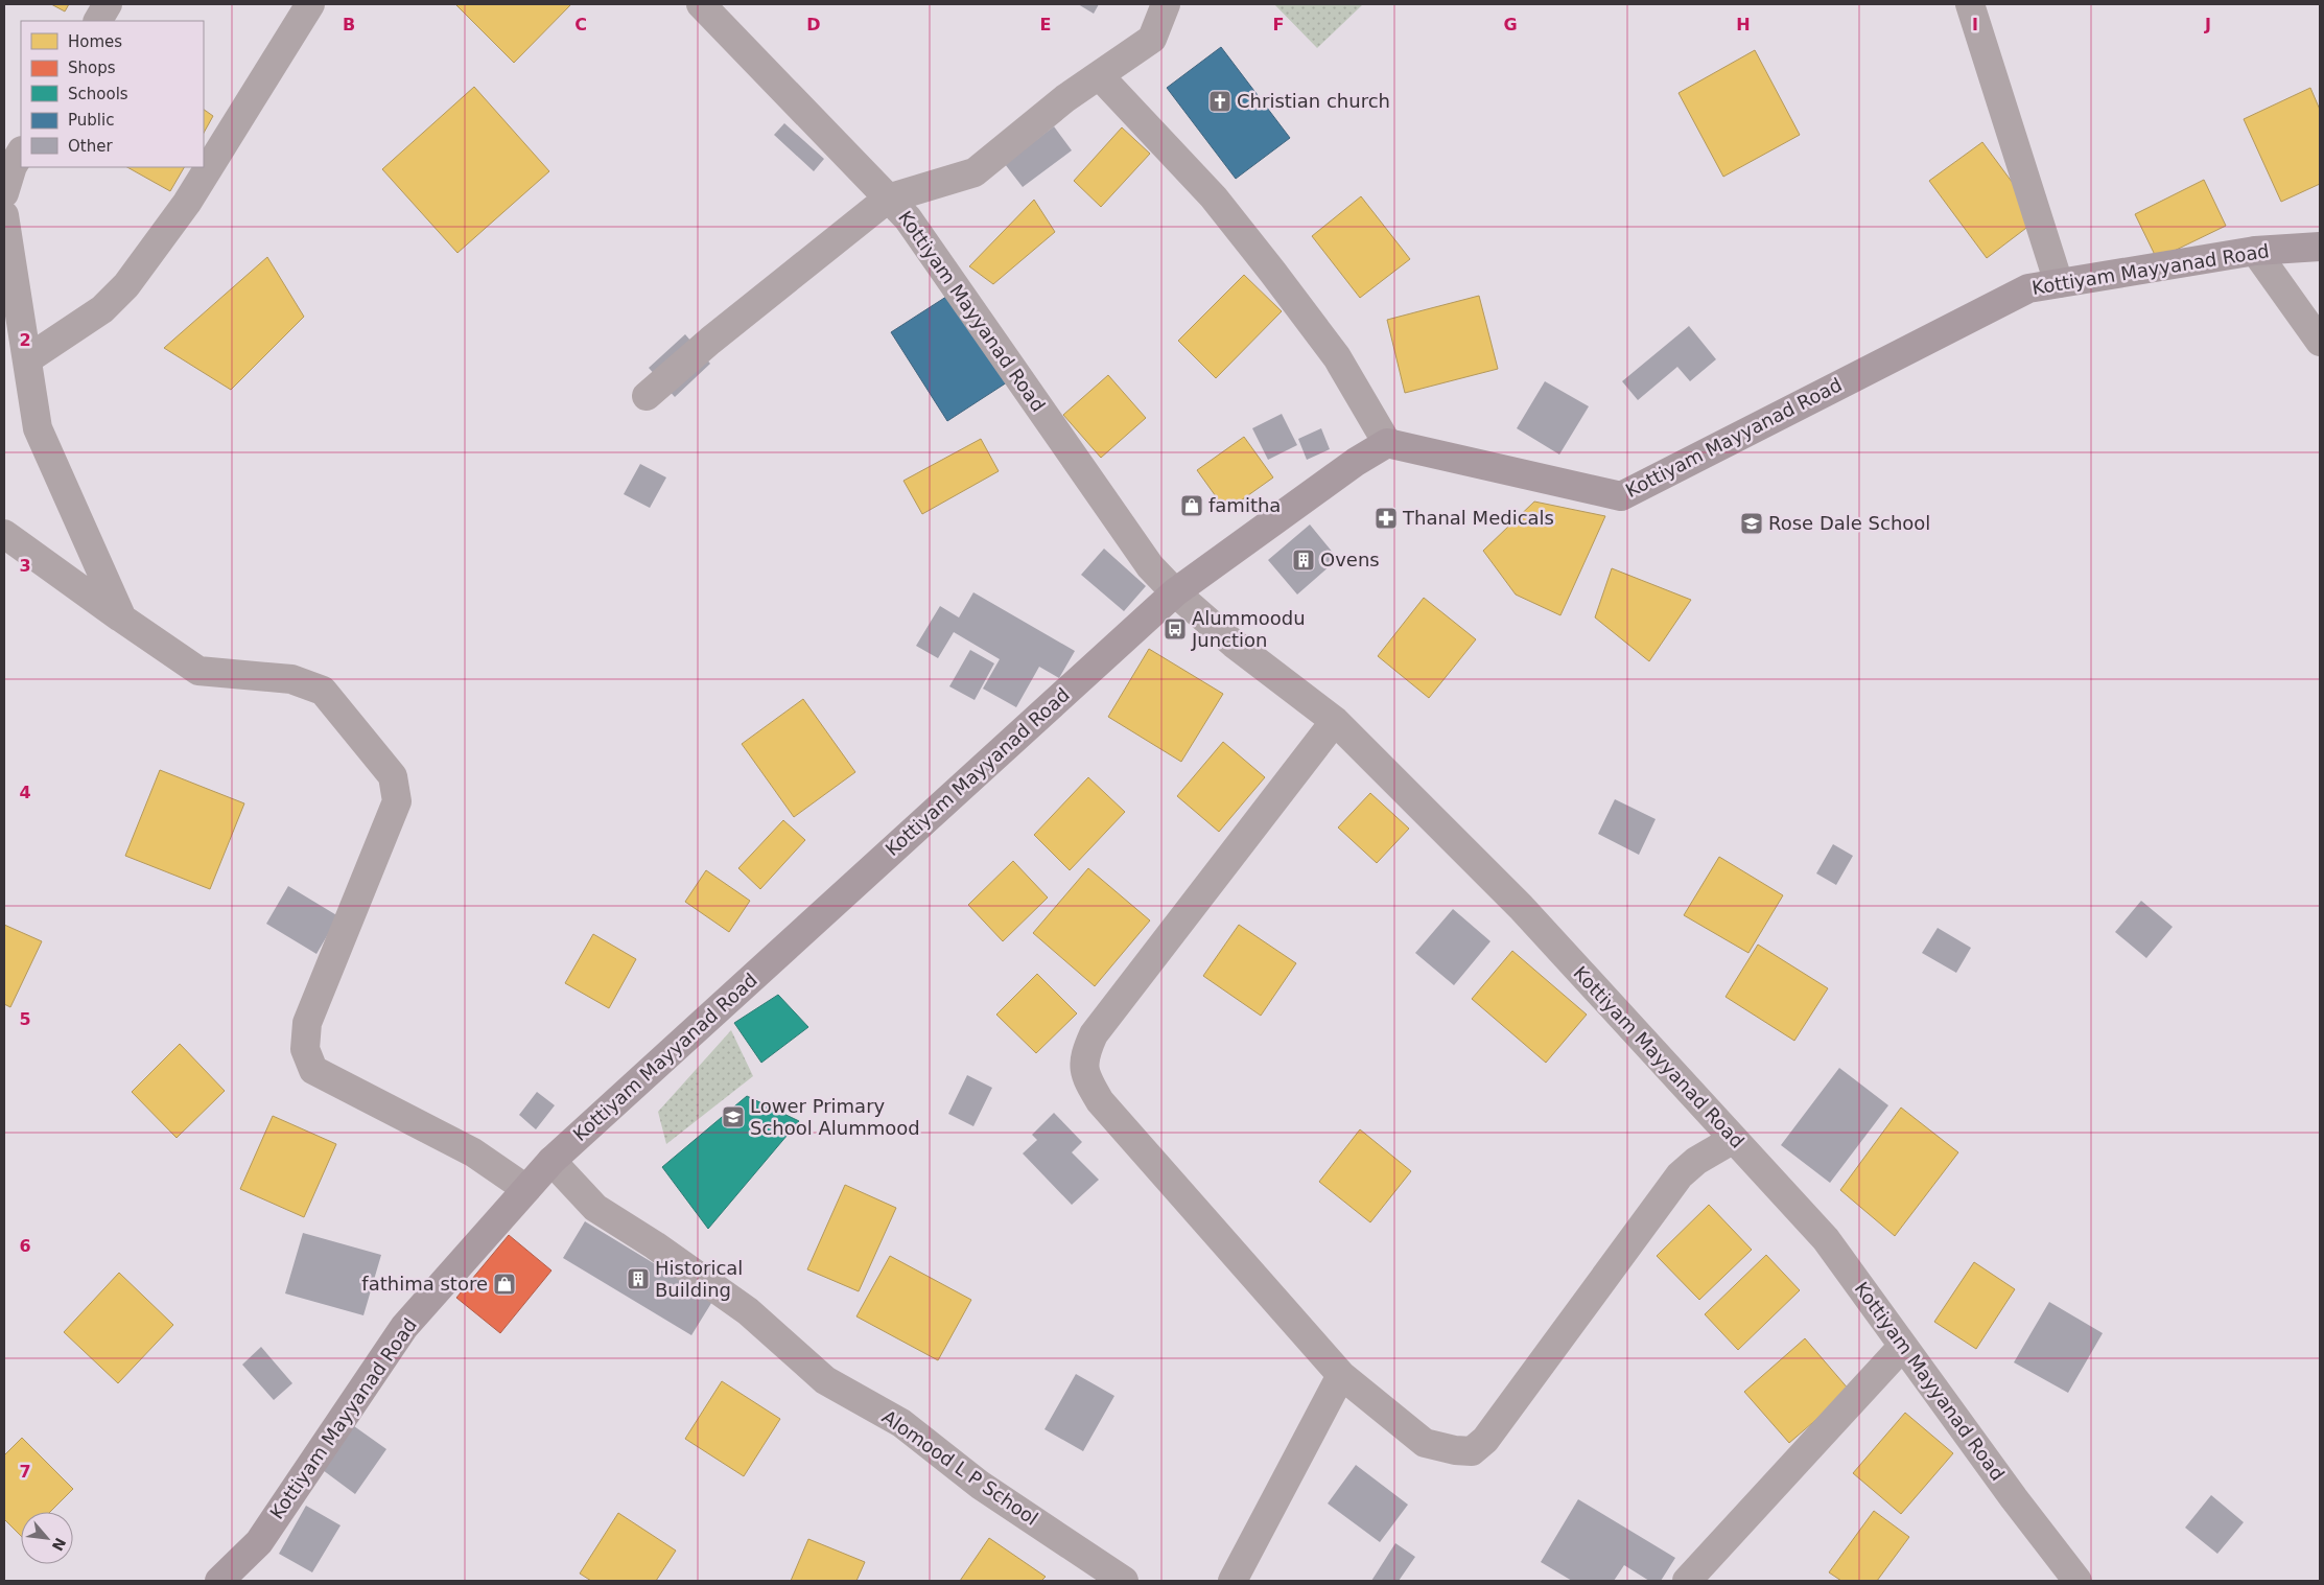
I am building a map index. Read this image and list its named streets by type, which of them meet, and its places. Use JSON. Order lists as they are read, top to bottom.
{
  "streets": {
    "main road": ["Kottiyam Mayyanad Road"],
    "street": ["Alomood L P School"]
  },
  "crossings": [
    ["Kottiyam Mayyanad Road", "Alomood L P School"]
  ],
  "places": {
    "church": ["Christian church"],
    "shop": ["famitha", "fathima store"],
    "pharmacy": ["Thanal Medicals"],
    "school or university": ["Rose Dale School", "Lower Primary School Alummood"],
    "building": ["Ovens", "Historical Building"],
    "bus stop": ["Alummoodu Junction"]
  },
  "legend": [
    "Homes",
    "Shops",
    "Schools",
    "Public",
    "Other"
  ],
  "north": "bottom right",
  "grid": {
    "columns": [
      "B",
      "C",
      "D",
      "E",
      "F",
      "G",
      "H",
      "I",
      "J"
    ],
    "rows": [
      "2",
      "3",
      "4",
      "5",
      "6",
      "7"
    ]
  }
}
